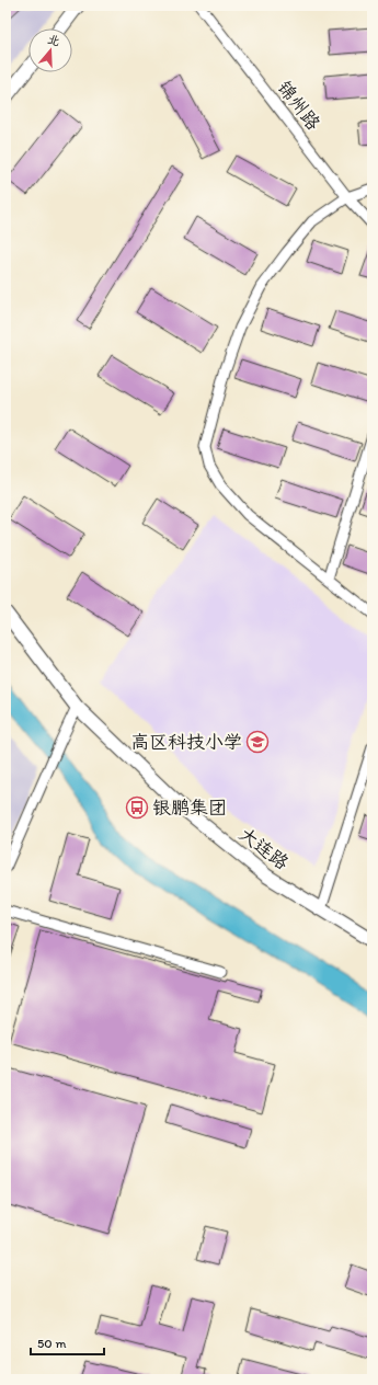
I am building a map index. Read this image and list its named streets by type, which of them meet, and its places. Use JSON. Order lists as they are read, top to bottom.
{
  "streets": {
    "main road": ["大连路"],
    "street": ["锦州路"]
  },
  "places": {
    "school or university": ["高区科技小学"],
    "bus stop": ["银鹏集团"]
  },
  "scale_bar": "50 m",
  "north": "top"
}
